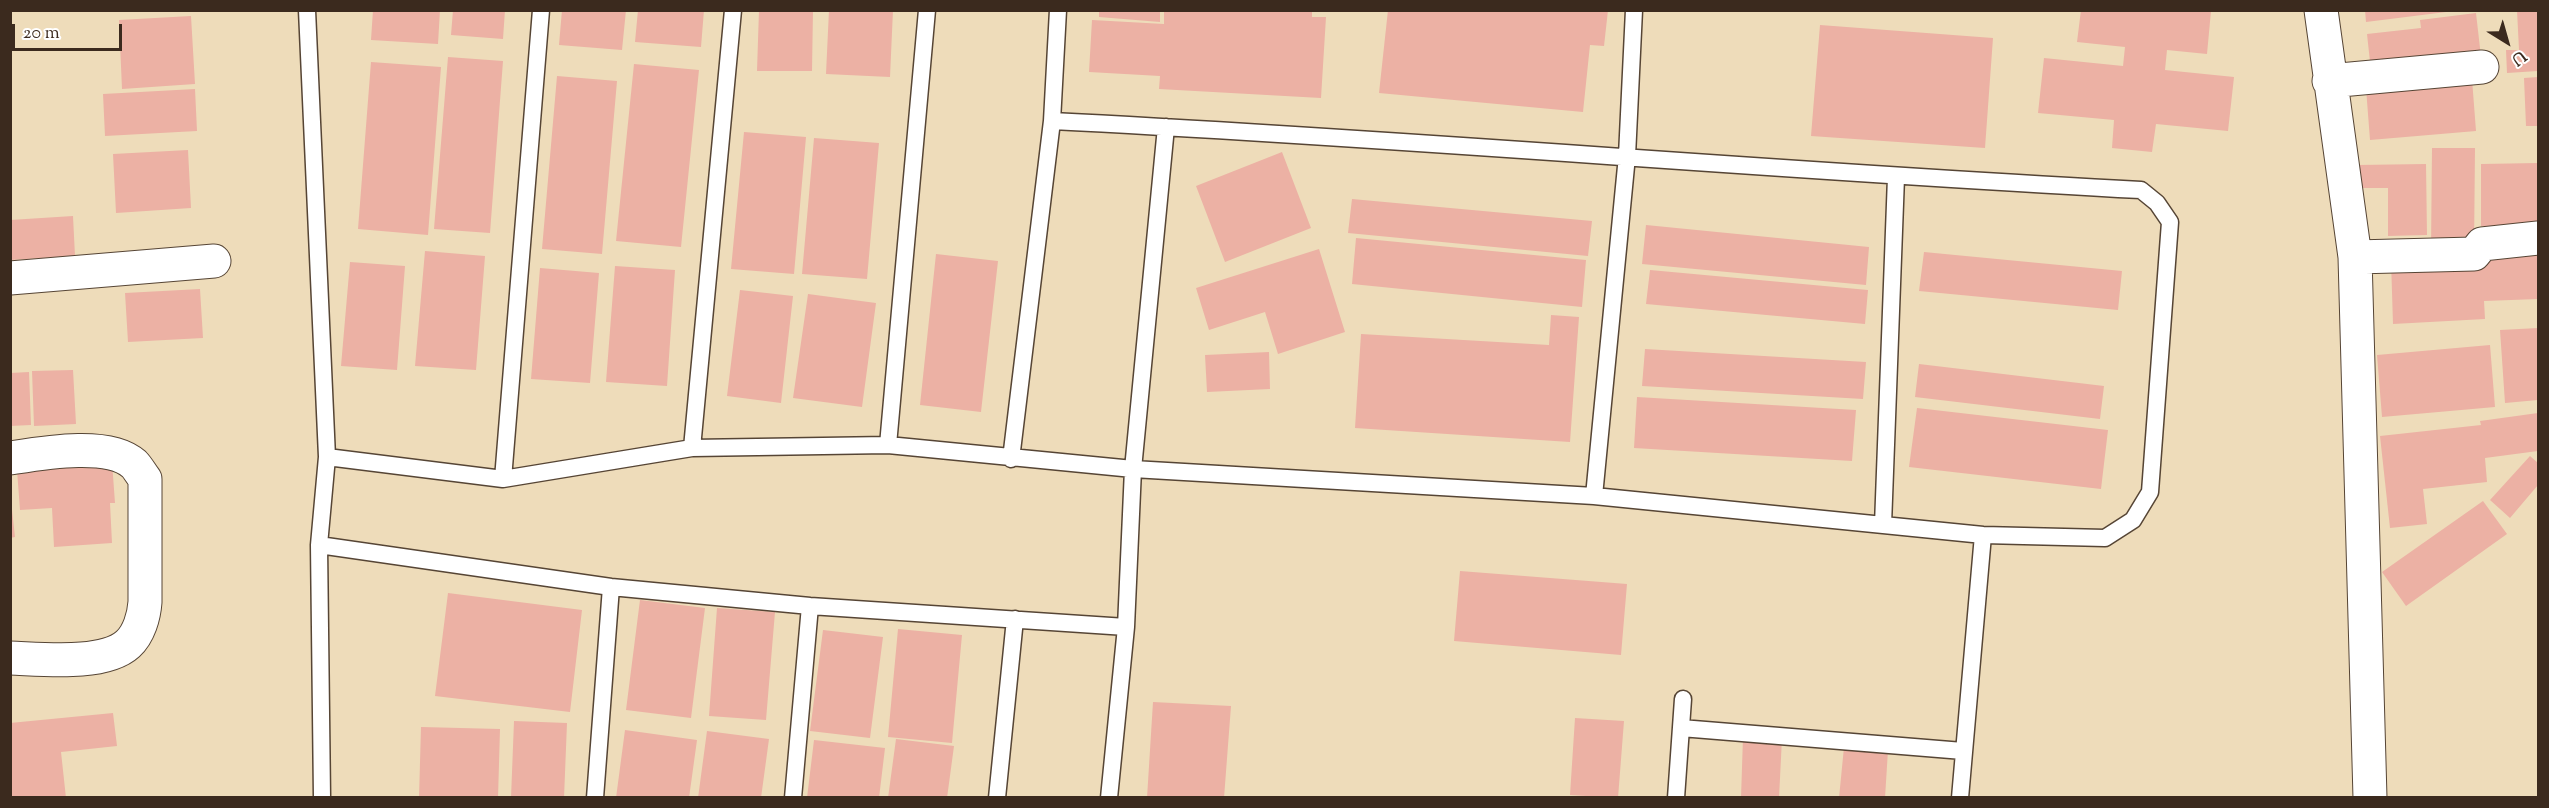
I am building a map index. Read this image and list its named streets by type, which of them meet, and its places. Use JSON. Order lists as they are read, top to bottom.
{
  "scale_bar": "20 m",
  "north": "bottom right"
}
